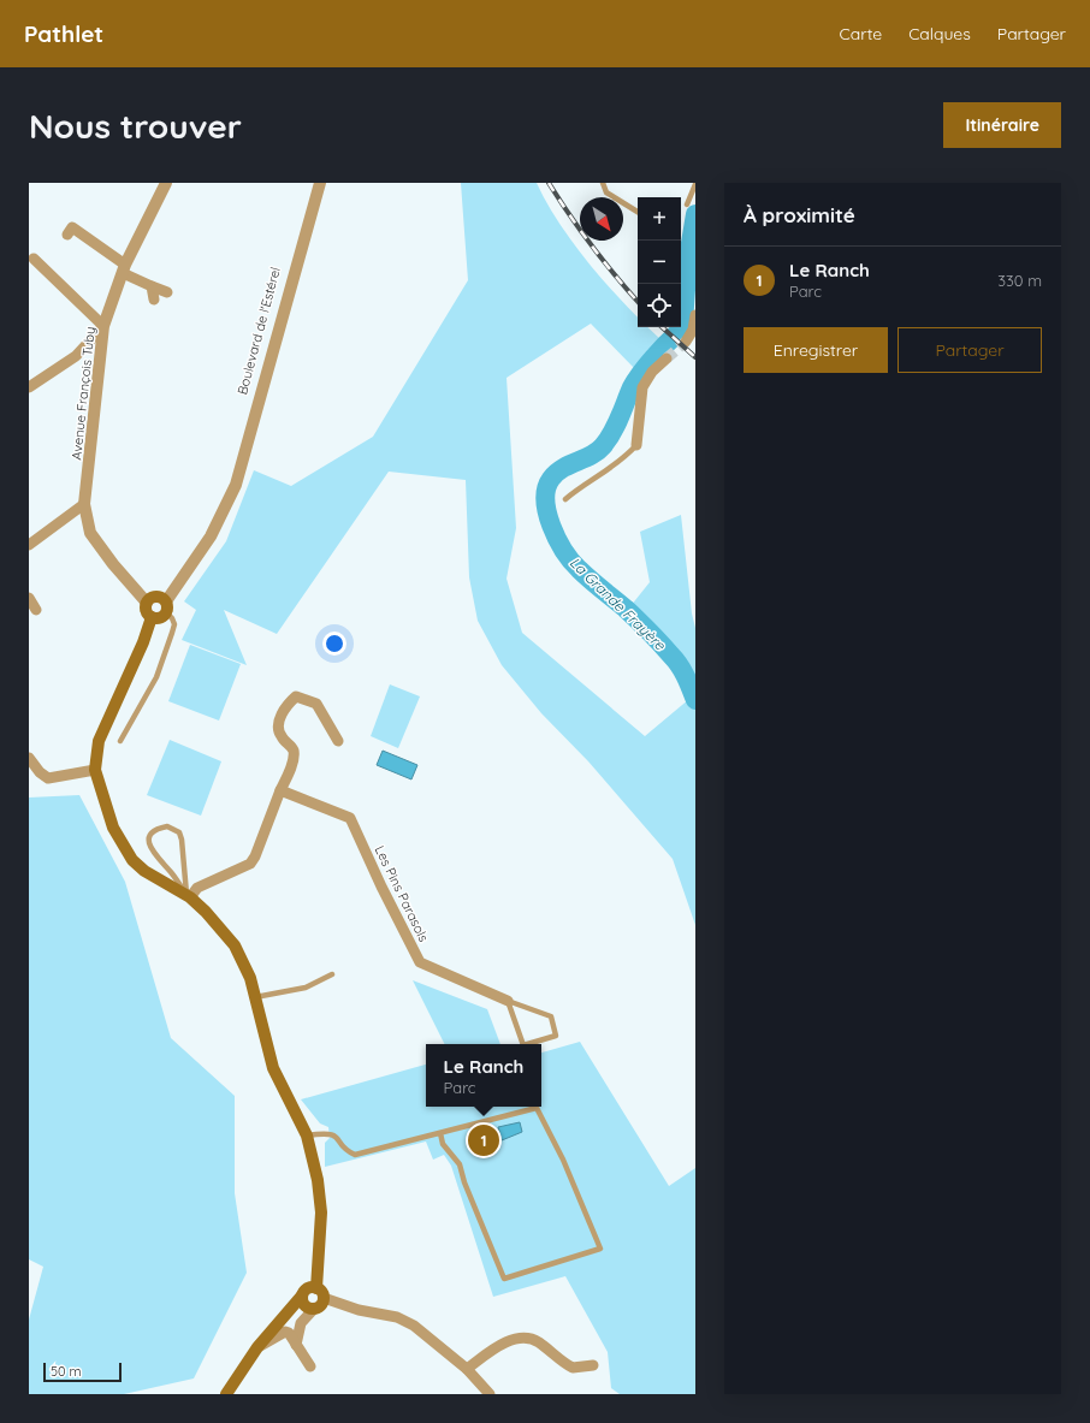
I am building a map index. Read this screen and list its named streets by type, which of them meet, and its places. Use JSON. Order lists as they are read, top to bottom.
{
  "streets": {
    "street": ["Boulevard de l'Estérel", "Avenue François Tuby", "Les Pins Parasols"]
  },
  "crossings": [
    ["Boulevard de l'Estérel", "Avenue François Tuby"]
  ],
  "water": ["La Grande Frayère"],
  "scale_bar": "50 m",
  "north": "bottom right",
  "page": {
    "header": "Pathlet",
    "nav": ["Carte", "Calques", "Partager"],
    "buttons": [
      "Itinéraire",
      ["Enregistrer", "Partager"]
    ],
    "title": "Nous trouver",
    "heading": "À proximité",
    "map_buttons": ["+", "−"],
    "list": [
      {
        "mark": "1",
        "name": "Le Ranch",
        "note": "Parc",
        "value": "330 m"
      }
    ],
    "popup": ["Le Ranch", "Parc"],
    "pins": "1",
    "scale": "50 m"
  }
}
